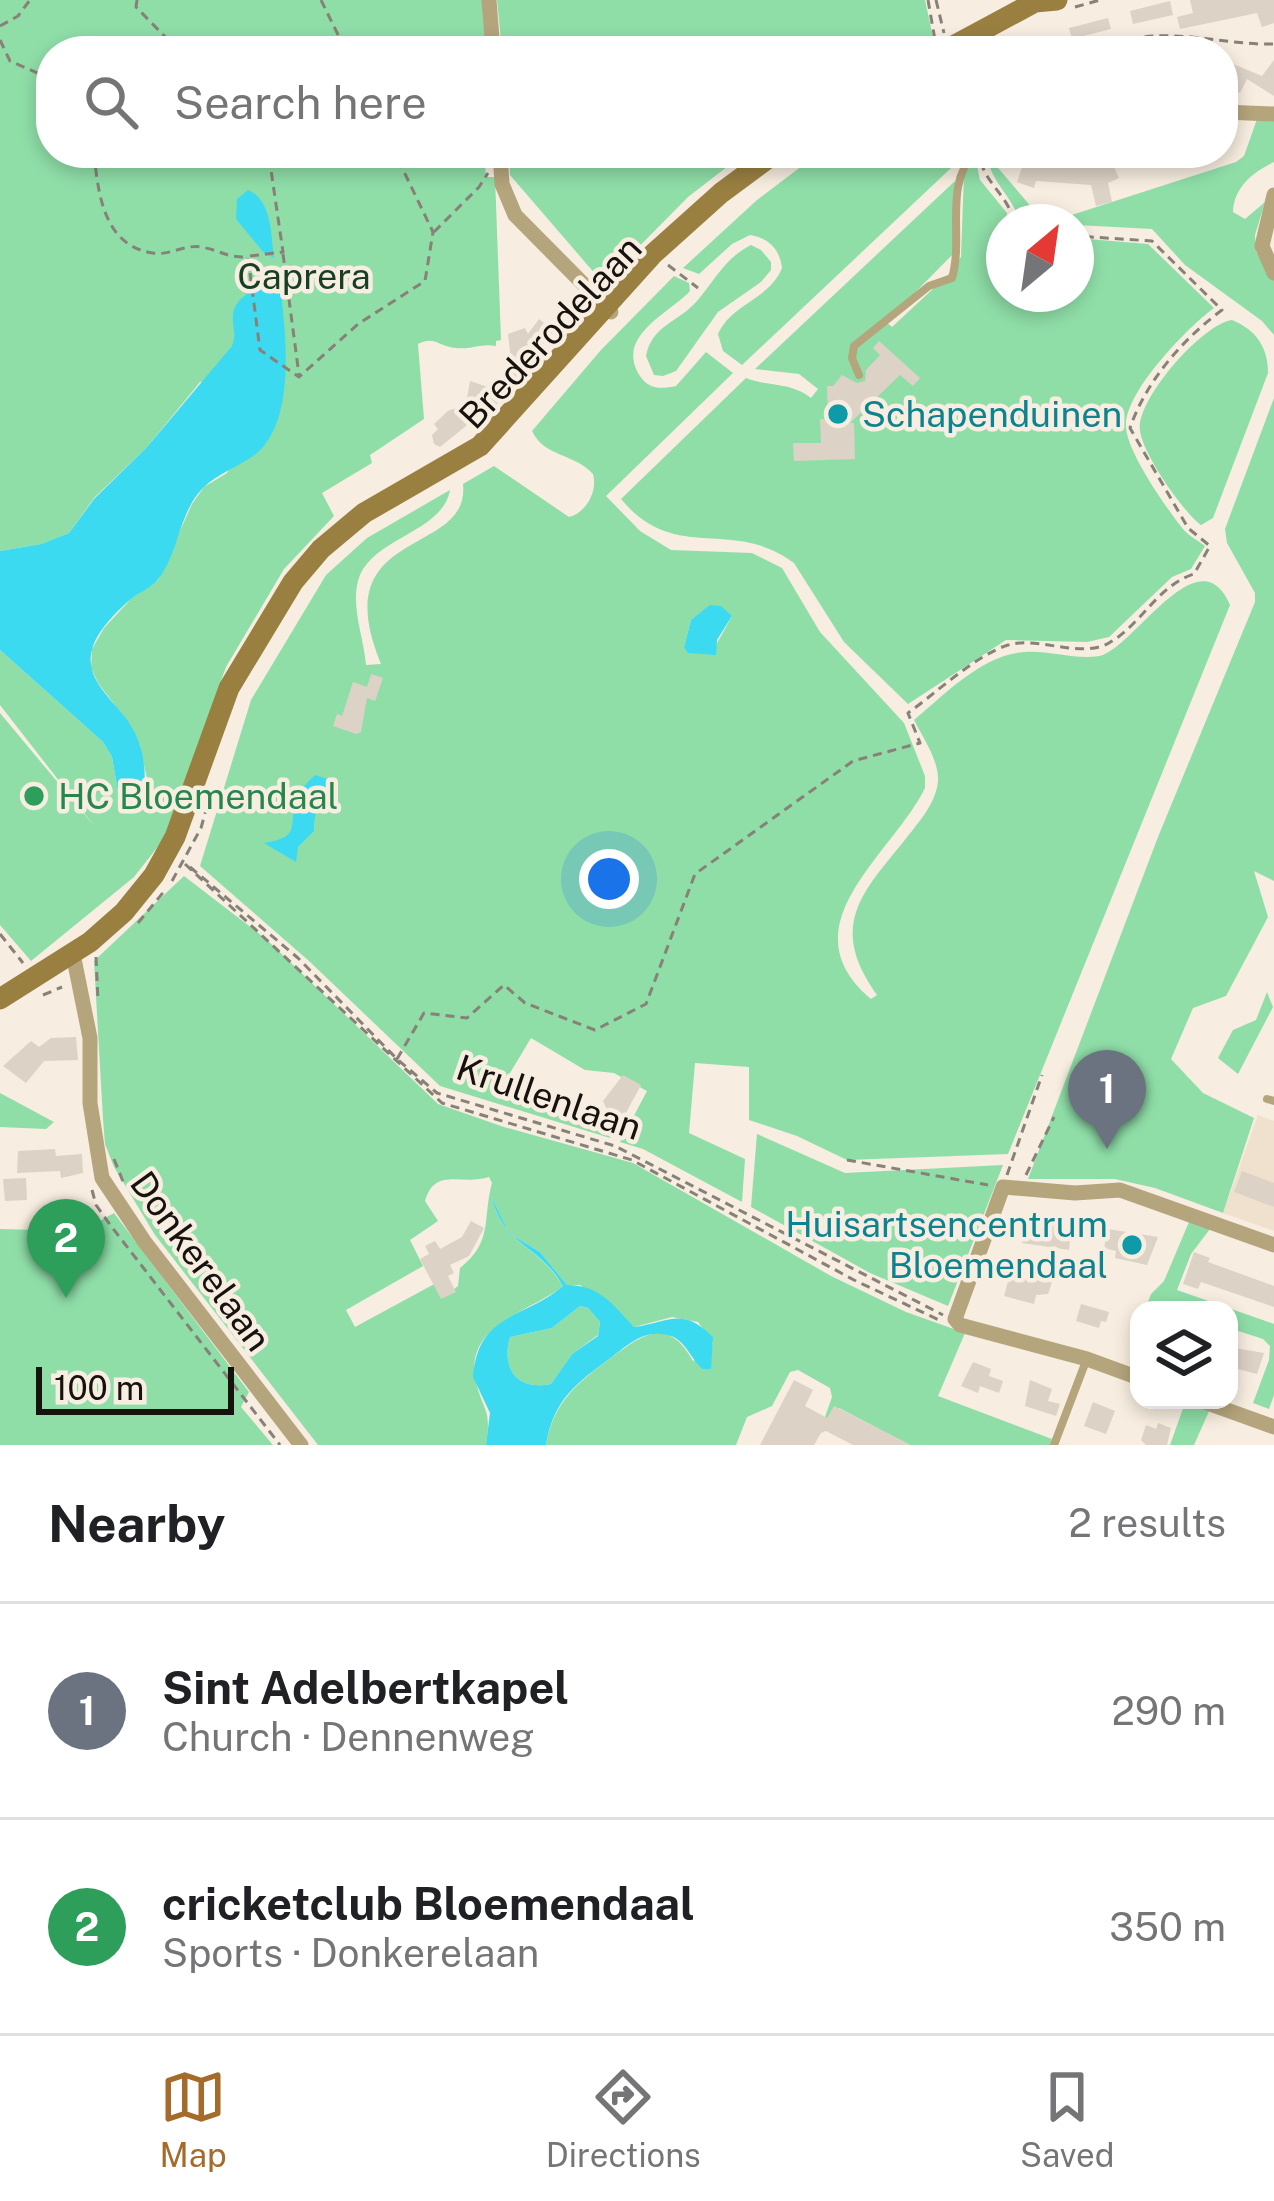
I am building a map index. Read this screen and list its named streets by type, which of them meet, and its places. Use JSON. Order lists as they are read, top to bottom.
{
  "streets": {
    "street": ["Brederodelaan", "Donkerelaan"],
    "path": ["Krullenlaan"]
  },
  "crossings": [
    ["Brederodelaan", "Krullenlaan"],
    ["Brederodelaan", "Donkerelaan"]
  ],
  "parks": ["Caprera"],
  "places": ["Schapenduinen", "HC Bloemendaal", "Huisartsencentrum Bloemendaal"],
  "scale_bar": "100 m",
  "north": "top right",
  "page": {
    "search": "Search here",
    "pins": ["1", "2"],
    "scale": "100 m",
    "heading": ["Nearby", "2 results"],
    "list": [
      {
        "mark": "1",
        "name": "Sint Adelbertkapel",
        "note": "Church · Dennenweg",
        "value": "290 m"
      },
      {
        "mark": "2",
        "name": "cricketclub Bloemendaal",
        "note": "Sports · Donkerelaan",
        "value": "350 m"
      }
    ],
    "nav": ["Map", "Directions", "Saved"]
  }
}
